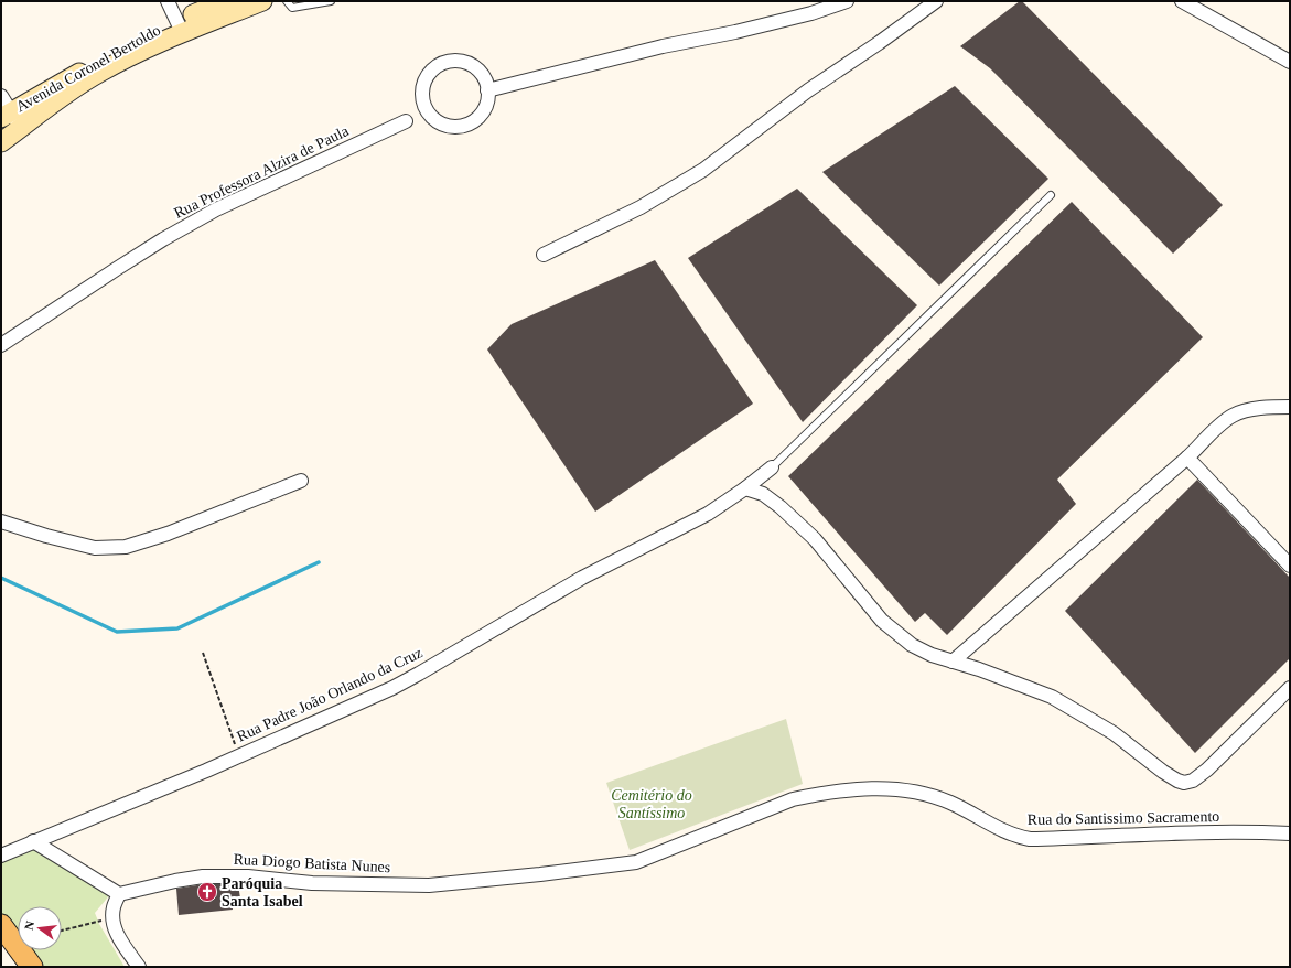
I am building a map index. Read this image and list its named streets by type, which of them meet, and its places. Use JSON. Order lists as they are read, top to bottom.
{
  "streets": {
    "street": [
      "Avenida Coronel Bertoldo",
      "Rua Professora Alzira de Paula",
      "Rua Padre João Orlando da Cruz",
      "Rua do Santissimo Sacramento",
      "Rua Diogo Batista Nunes"
    ]
  },
  "crossings": [
    ["Rua do Santissimo Sacramento", "Rua Diogo Batista Nunes"]
  ],
  "parks": ["Cemitério do Santíssimo"],
  "places": {
    "church": ["Paróquia Santa Isabel"]
  },
  "north": "left"
}
